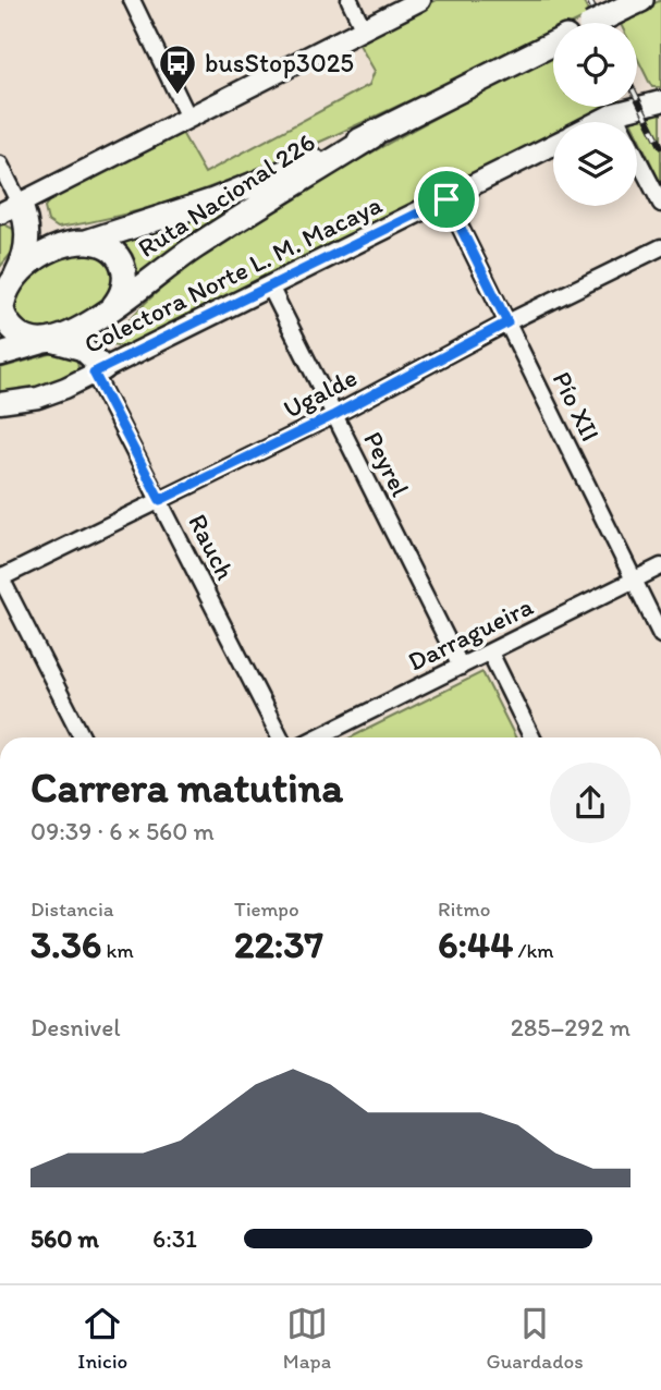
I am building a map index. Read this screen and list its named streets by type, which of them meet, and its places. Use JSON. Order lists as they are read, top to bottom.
{
  "streets": {
    "highway": ["Ruta Nacional 226"],
    "main road": ["Colectora Norte L. M. Macaya"],
    "street": [
      "Ugalde",
      "Pío XII",
      "Peyrel",
      "Rauch",
      "Darragueira"
    ]
  },
  "crossings": [
    ["Colectora Norte L. M. Macaya", "Pío XII"],
    ["Colectora Norte L. M. Macaya", "Peyrel"],
    ["Colectora Norte L. M. Macaya", "Rauch"],
    ["Ugalde", "Pío XII"],
    ["Ugalde", "Peyrel"],
    ["Ugalde", "Rauch"],
    ["Pío XII", "Darragueira"],
    ["Peyrel", "Darragueira"]
  ],
  "places": {
    "bus stop": ["busStop3025"]
  },
  "page": {
    "heading": ["Carrera matutina", "09:39 · 6 × 560 m"],
    "stats": [
      ["Distancia", "3.36 km"],
      ["Tiempo", "22:37"],
      ["Ritmo", "6:44 /km"]
    ],
    "chart": ["Desnivel", "285–292 m"],
    "list": [
      {
        "name": "560 m",
        "note": "6:31"
      }
    ],
    "tabs": ["Inicio", "Mapa", "Guardados"]
  }
}
